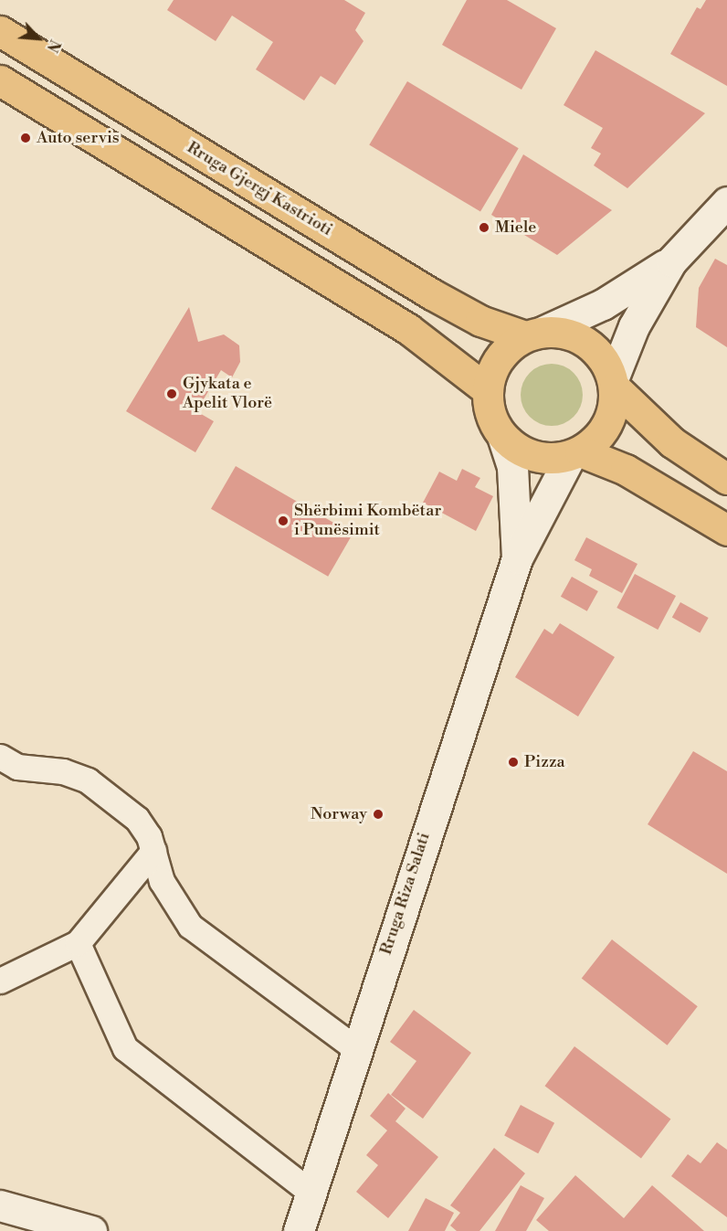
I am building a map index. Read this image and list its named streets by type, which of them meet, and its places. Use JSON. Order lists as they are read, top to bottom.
{
  "streets": {
    "main road": ["Rruga Gjergj Kastrioti"],
    "street": ["Rruga Riza Salati"]
  },
  "places": [
    "Auto servis",
    "Miele",
    "Gjykata e Apelit Vlorë",
    "Shërbimi Kombëtar i Punësimit",
    "Pizza",
    "Norway"
  ],
  "north": "bottom right"
}
